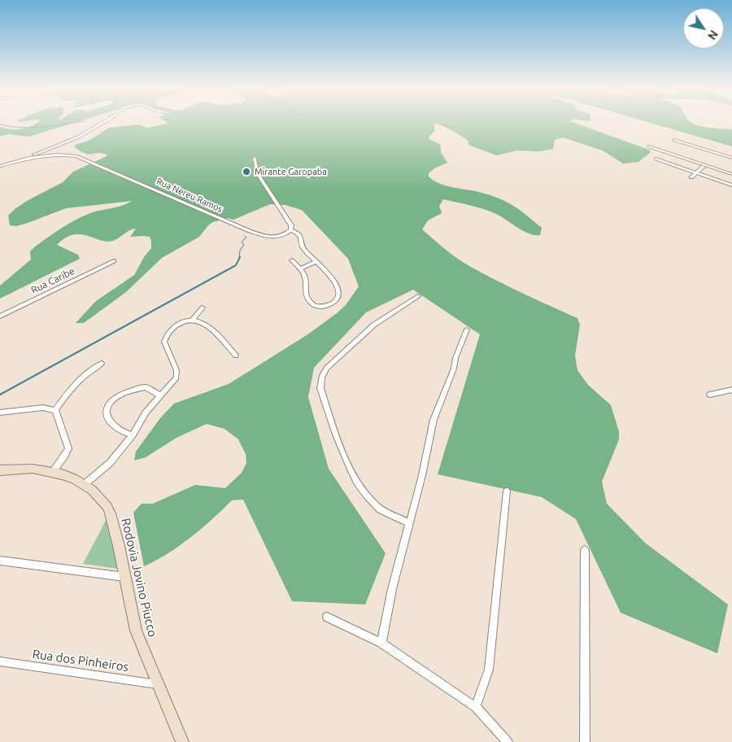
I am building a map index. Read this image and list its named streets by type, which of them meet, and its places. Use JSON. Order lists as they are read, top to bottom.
{
  "streets": {
    "main road": ["Rodovia Jovino Piucco"],
    "street": ["Rua Nereu Ramos", "Rua Caribe", "Rua dos Pinheiros"]
  },
  "crossings": [
    ["Rodovia Jovino Piucco", "Rua dos Pinheiros"]
  ],
  "places": ["Mirante Garopaba"],
  "north": "bottom right"
}
